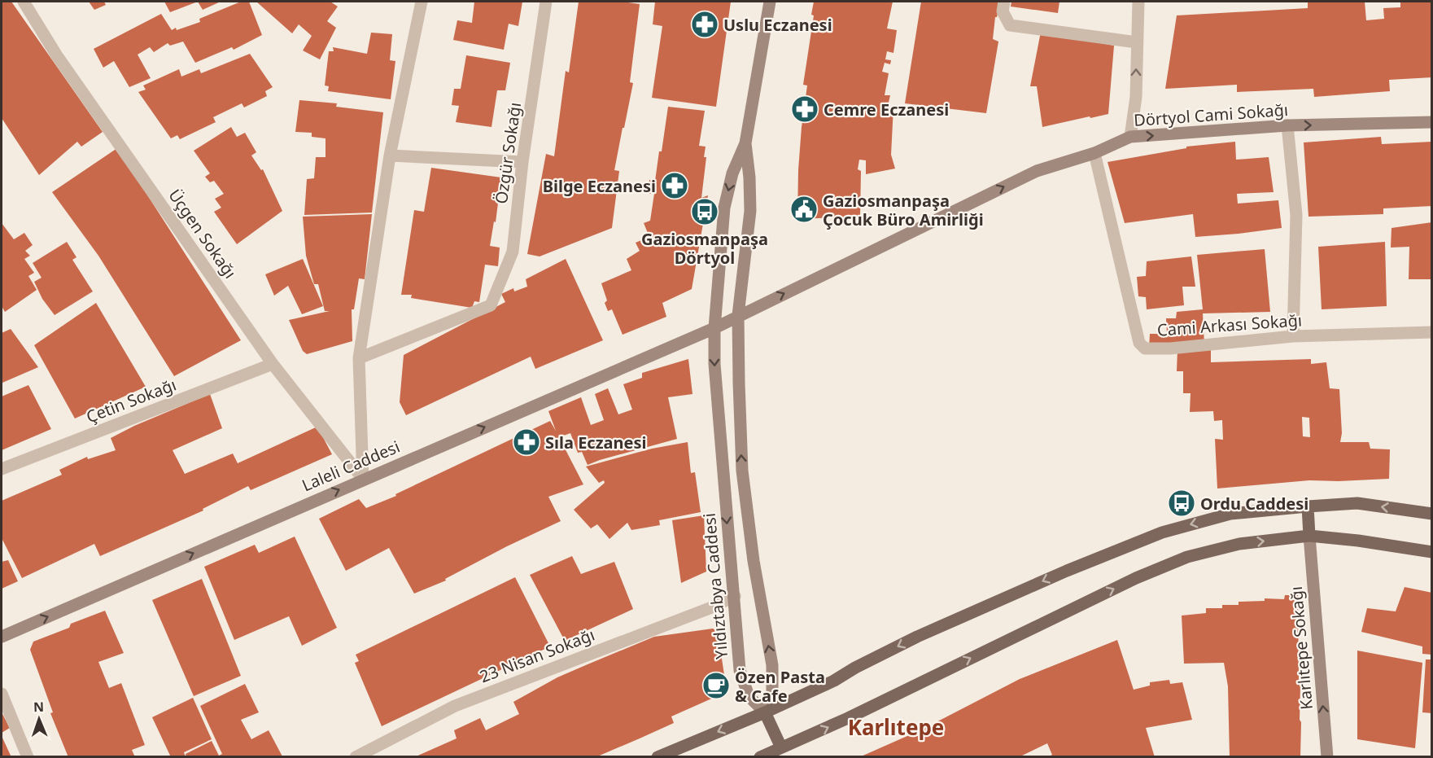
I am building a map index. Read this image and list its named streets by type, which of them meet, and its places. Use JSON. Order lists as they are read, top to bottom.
{
  "streets": {
    "street": [
      "Dörtyol Cami Sokağı",
      "Özgür Sokağı",
      "Üçgen Sokağı",
      "Cami Arkası Sokağı",
      "Çetin Sokağı",
      "Laleli Caddesi",
      "Yıldıztabya Caddesi",
      "Karlıtepe Sokağı",
      "23 Nisan Sokağı"
    ]
  },
  "crossings": [
    ["Dörtyol Cami Sokağı", "Cami Arkası Sokağı"],
    ["Dörtyol Cami Sokağı", "Laleli Caddesi"],
    ["Dörtyol Cami Sokağı", "Yıldıztabya Caddesi"],
    ["Üçgen Sokağı", "Çetin Sokağı"],
    ["Üçgen Sokağı", "Laleli Caddesi"],
    ["Laleli Caddesi", "Yıldıztabya Caddesi"],
    ["Yıldıztabya Caddesi", "23 Nisan Sokağı"]
  ],
  "one_way": ["Dörtyol Cami Sokağı", "Laleli Caddesi", "Karlıtepe Sokağı"],
  "districts": ["Karlıtepe"],
  "places": {
    "pharmacy": [
      "Uslu Eczanesi",
      "Cemre Eczanesi",
      "Bilge Eczanesi",
      "Sıla Eczanesi"
    ],
    "public building": ["Gaziosmanpaşa Çocuk Büro Amirliği"],
    "bus stop": ["Gaziosmanpaşa Dörtyol", "Ordu Caddesi"],
    "cafe": ["Özen Pasta & Cafe"]
  },
  "north": "top"
}
